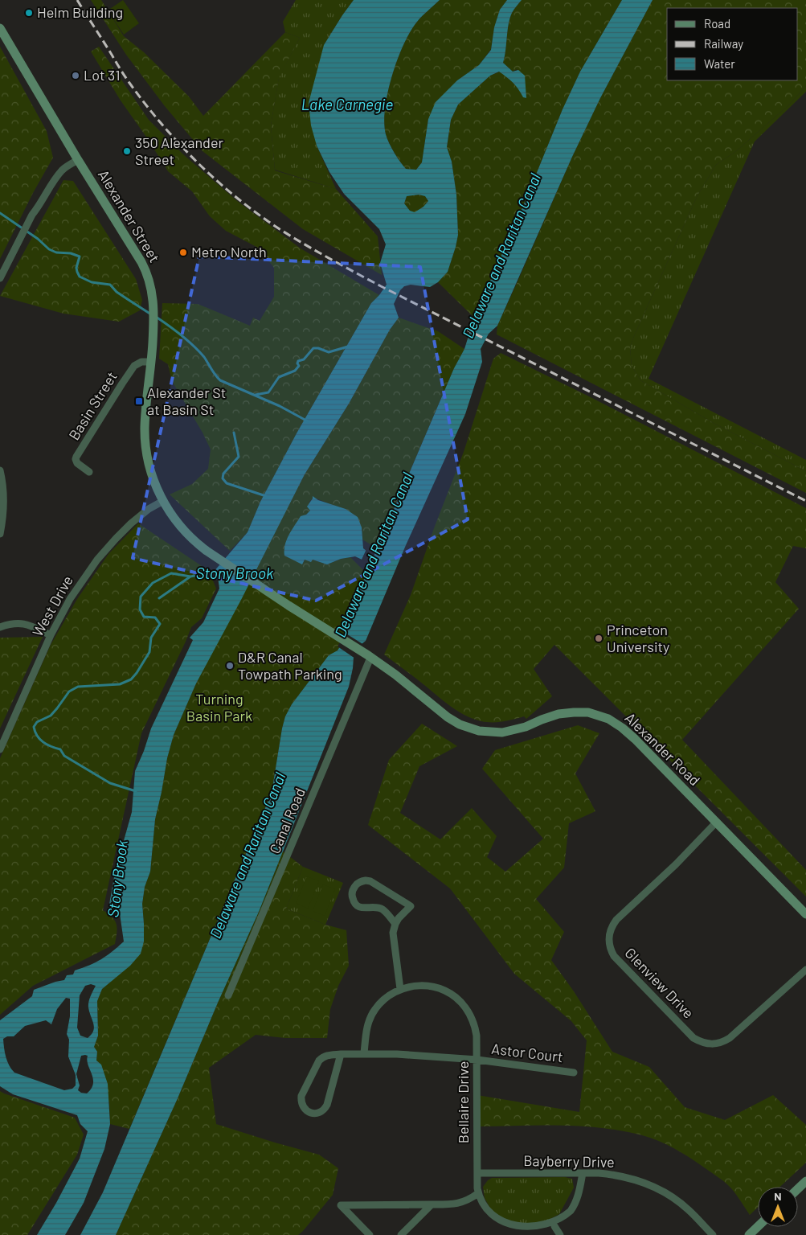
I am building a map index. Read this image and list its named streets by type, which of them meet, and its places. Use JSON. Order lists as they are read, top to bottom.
{
  "streets": {
    "main road": ["Alexander Street", "Alexander Road"],
    "street": [
      "Basin Street",
      "West Drive",
      "Canal Road",
      "Glenview Drive",
      "Astor Court",
      "Bellaire Drive",
      "Bayberry Drive"
    ]
  },
  "crossings": [
    ["Alexander Street", "Basin Street"],
    ["Alexander Street", "West Drive"],
    ["Alexander Street", "Alexander Road"],
    ["Alexander Road", "Canal Road"],
    ["Alexander Road", "Glenview Drive"],
    ["Astor Court", "Bellaire Drive"],
    ["Bellaire Drive", "Bayberry Drive"]
  ],
  "water": ["Lake Carnegie", "Delaware and Raritan Canal", "Stony Brook"],
  "parks": ["Turning Basin Park"],
  "places": {
    "other": [
      "Helm Building",
      "Lot 31",
      "350 Alexander Street",
      "Metro North",
      "Princeton University",
      "D&R Canal Towpath Parking"
    ],
    "transit": ["Alexander St at Basin St"]
  },
  "legend": ["Road", "Railway", "Water"],
  "north": "top"
}
